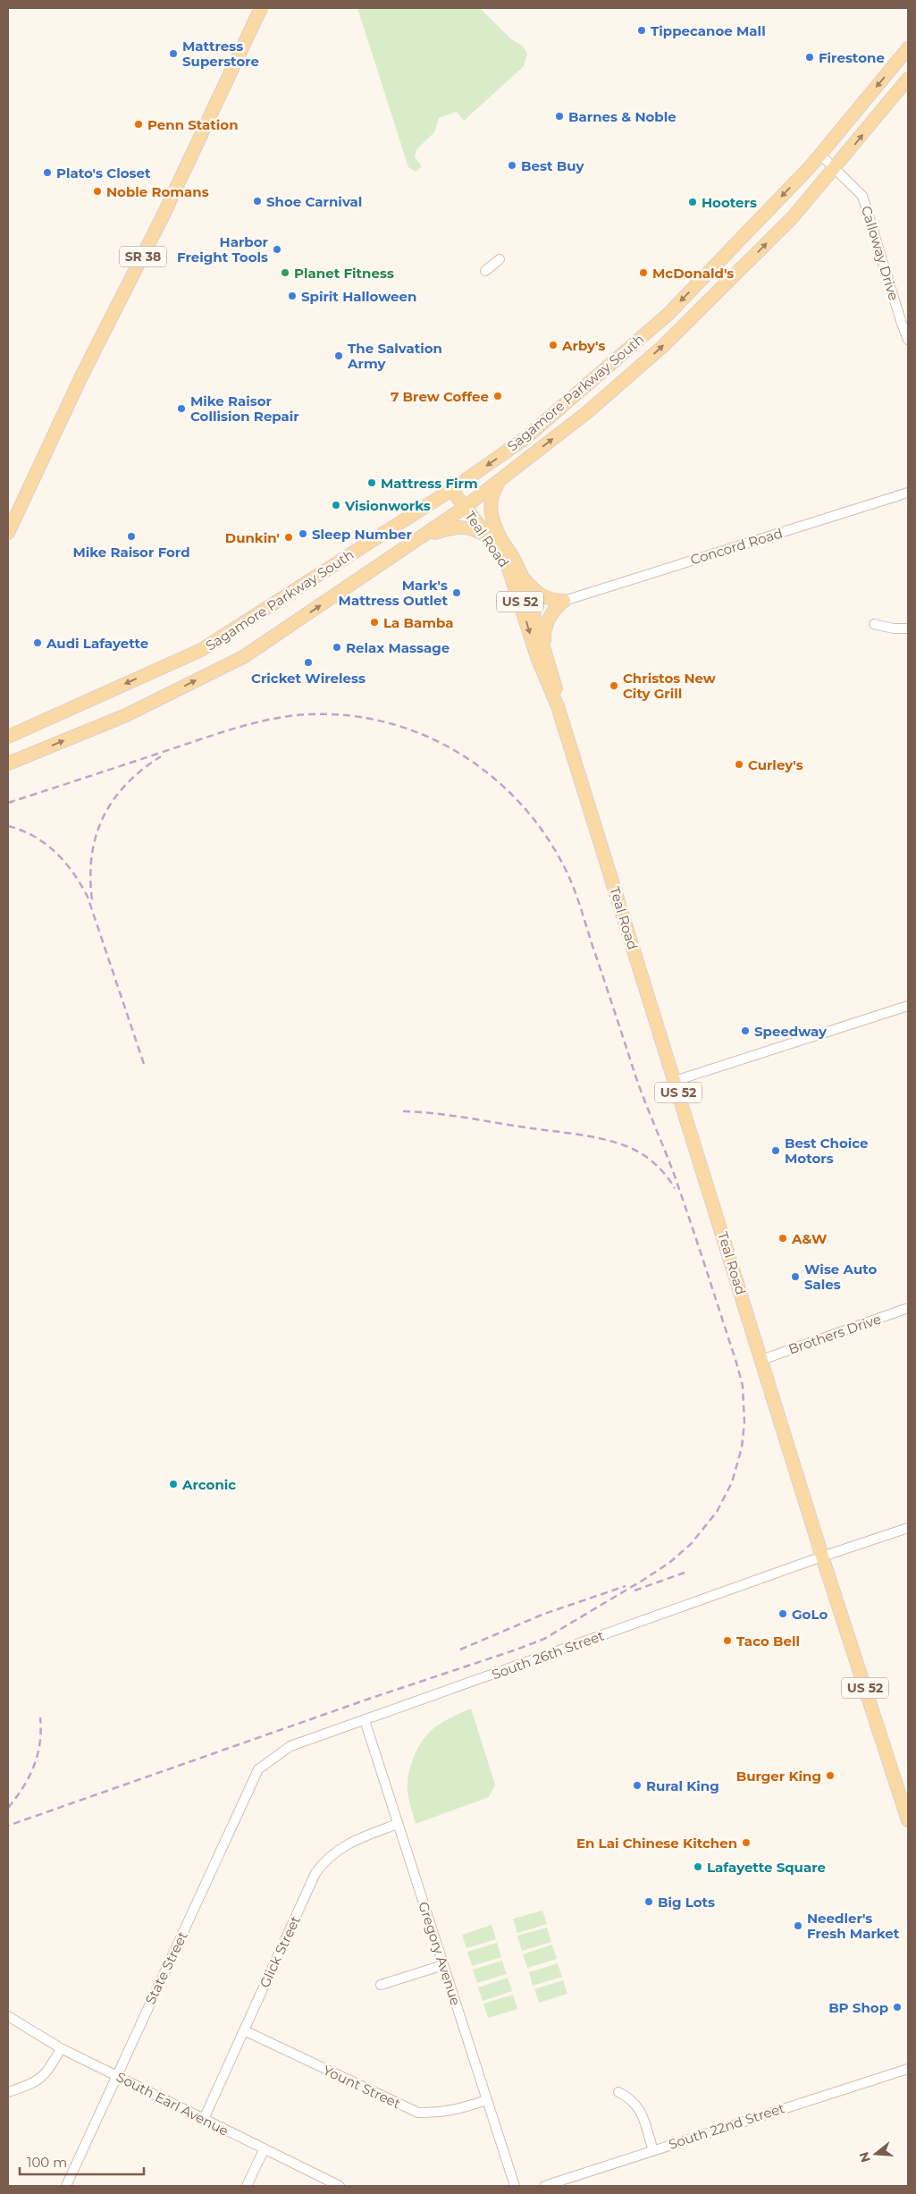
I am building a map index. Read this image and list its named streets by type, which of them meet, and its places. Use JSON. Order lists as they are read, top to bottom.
{
  "streets": {
    "main road": [
      "SR 38",
      "Sagamore Parkway South",
      "Teal Road",
      "US 52"
    ],
    "street": [
      "Calloway Drive",
      "Concord Road",
      "Brothers Drive",
      "South 26th Street",
      "Glick Street",
      "Gregory Avenue",
      "State Street",
      "Yount Street",
      "South Earl Avenue",
      "South 22nd Street"
    ]
  },
  "crossings": [
    ["Calloway Drive", "Sagamore Parkway South"],
    ["Sagamore Parkway South", "Teal Road"],
    ["Sagamore Parkway South", "US 52"],
    ["Teal Road", "US 52"],
    ["Teal Road", "Brothers Drive"],
    ["Teal Road", "South 26th Street"],
    ["South 26th Street", "Gregory Avenue"],
    ["South 26th Street", "State Street"],
    ["Glick Street", "Gregory Avenue"],
    ["Glick Street", "Yount Street"],
    ["Glick Street", "South Earl Avenue"],
    ["Gregory Avenue", "Yount Street"],
    ["State Street", "South Earl Avenue"]
  ],
  "places": [
    "Tippecanoe Mall",
    "Mattress Superstore",
    "Firestone",
    "Barnes & Noble",
    "Penn Station",
    "Best Buy",
    "Plato's Closet",
    "Noble Romans",
    "Shoe Carnival",
    "Hooters",
    "Harbor Freight Tools",
    "Planet Fitness",
    "McDonald's",
    "Spirit Halloween",
    "Arby's",
    "The Salvation Army",
    "7 Brew Coffee",
    "Mike Raisor Collision Repair",
    "Mattress Firm",
    "Visionworks",
    "Sleep Number",
    "Mike Raisor Ford",
    "Dunkin'",
    "Mark's Mattress Outlet",
    "La Bamba",
    "Audi Lafayette",
    "Relax Massage",
    "Cricket Wireless",
    "Christos New City Grill",
    "Curley's",
    "Speedway",
    "Best Choice Motors",
    "A&W",
    "Wise Auto Sales",
    "Arconic",
    "GoLo",
    "Taco Bell",
    "Burger King",
    "Rural King",
    "En Lai Chinese Kitchen",
    "Lafayette Square",
    "Big Lots",
    "Needler's Fresh Market",
    "BP Shop"
  ],
  "scale_bar": "100 m",
  "north": "left"
}
